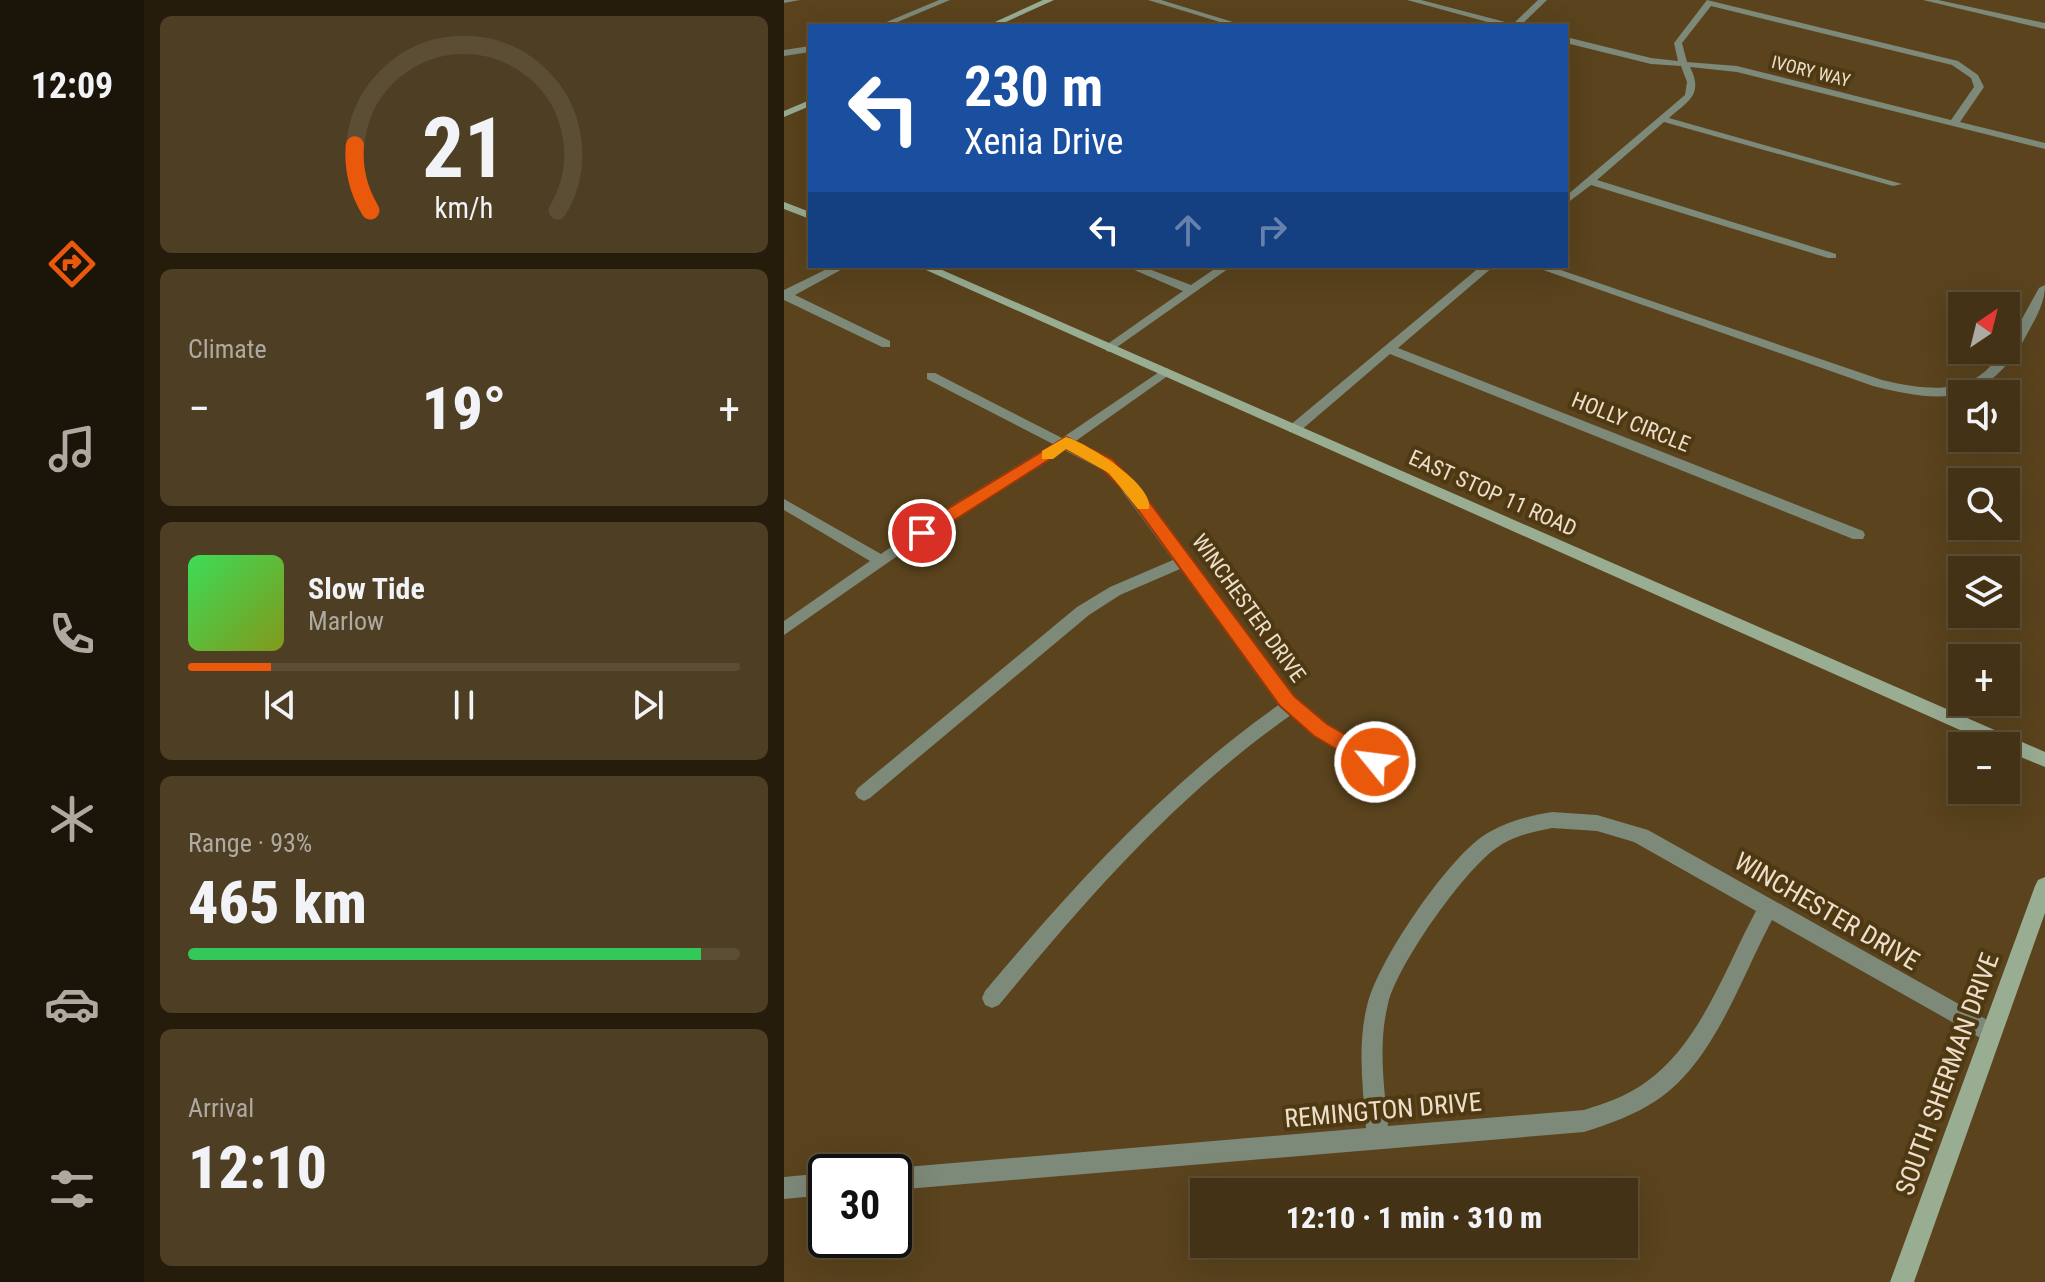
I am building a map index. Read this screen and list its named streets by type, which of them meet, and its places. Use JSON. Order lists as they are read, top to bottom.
{
  "streets": {
    "main road": ["EAST STOP 11 ROAD", "SOUTH SHERMAN DRIVE"],
    "street": [
      "IVORY WAY",
      "HOLLY CIRCLE",
      "WINCHESTER DRIVE",
      "REMINGTON DRIVE"
    ]
  },
  "crossings": [
    ["WINCHESTER DRIVE", "SOUTH SHERMAN DRIVE"],
    ["WINCHESTER DRIVE", "REMINGTON DRIVE"]
  ],
  "north": "top right",
  "page": {
    "tabs": "12:09",
    "turn": ["230 m", "Xenia Drive"],
    "tile": [
      "Climate",
      ["Range · 93%", "465 km"],
      ["Arrival", "12:10"]
    ],
    "map_buttons": ["+", "−"],
    "heat": ["−", "19°", "+"],
    "song": ["Slow Tide", "Marlow"],
    "limit": "30",
    "trip": "12:10 · 1 min · 310 m",
    "gauge": ["21", "km/h"]
  }
}
